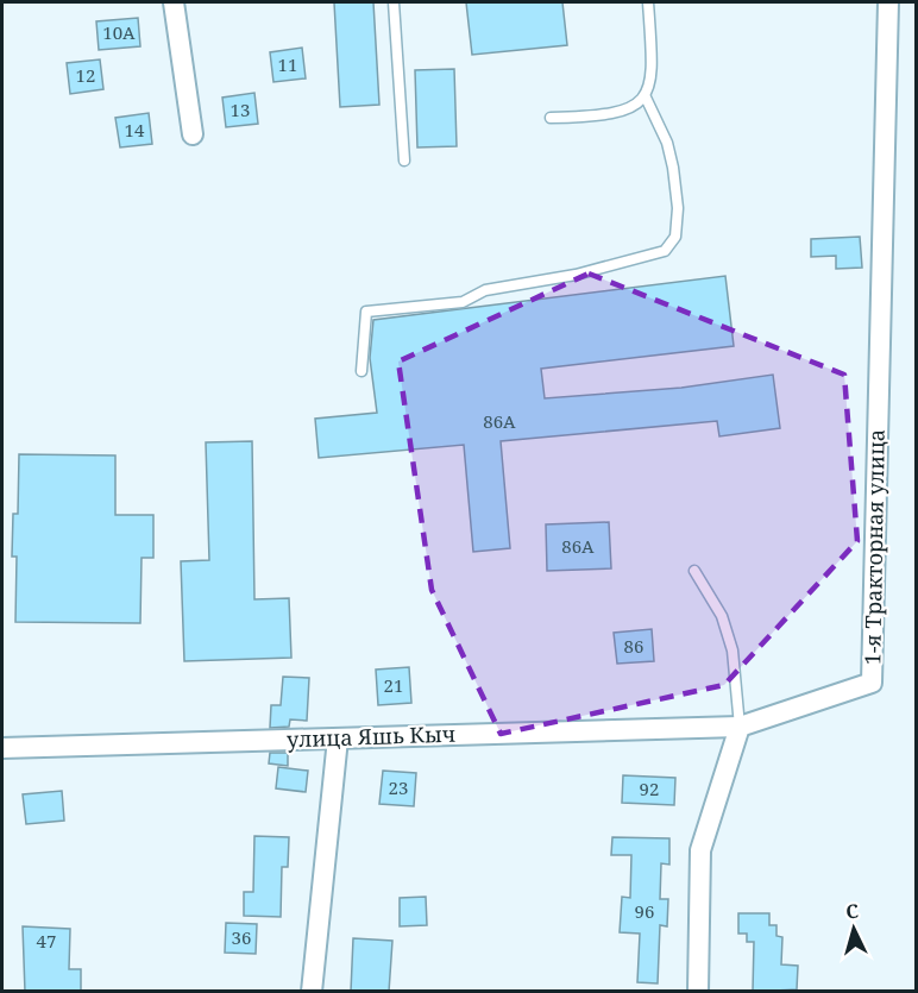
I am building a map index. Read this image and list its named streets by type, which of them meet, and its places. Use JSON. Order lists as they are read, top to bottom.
{
  "streets": {
    "street": ["1-я Тракторная улица", "улица Яшь Кыч"]
  },
  "crossings": [
    ["1-я Тракторная улица", "улица Яшь Кыч"]
  ],
  "house_numbers": [
    "10А",
    "11",
    "12",
    "13",
    "14",
    "86А",
    "86А",
    "86",
    "21",
    "23",
    "92",
    "96",
    "36",
    "47"
  ],
  "north": "top"
}
